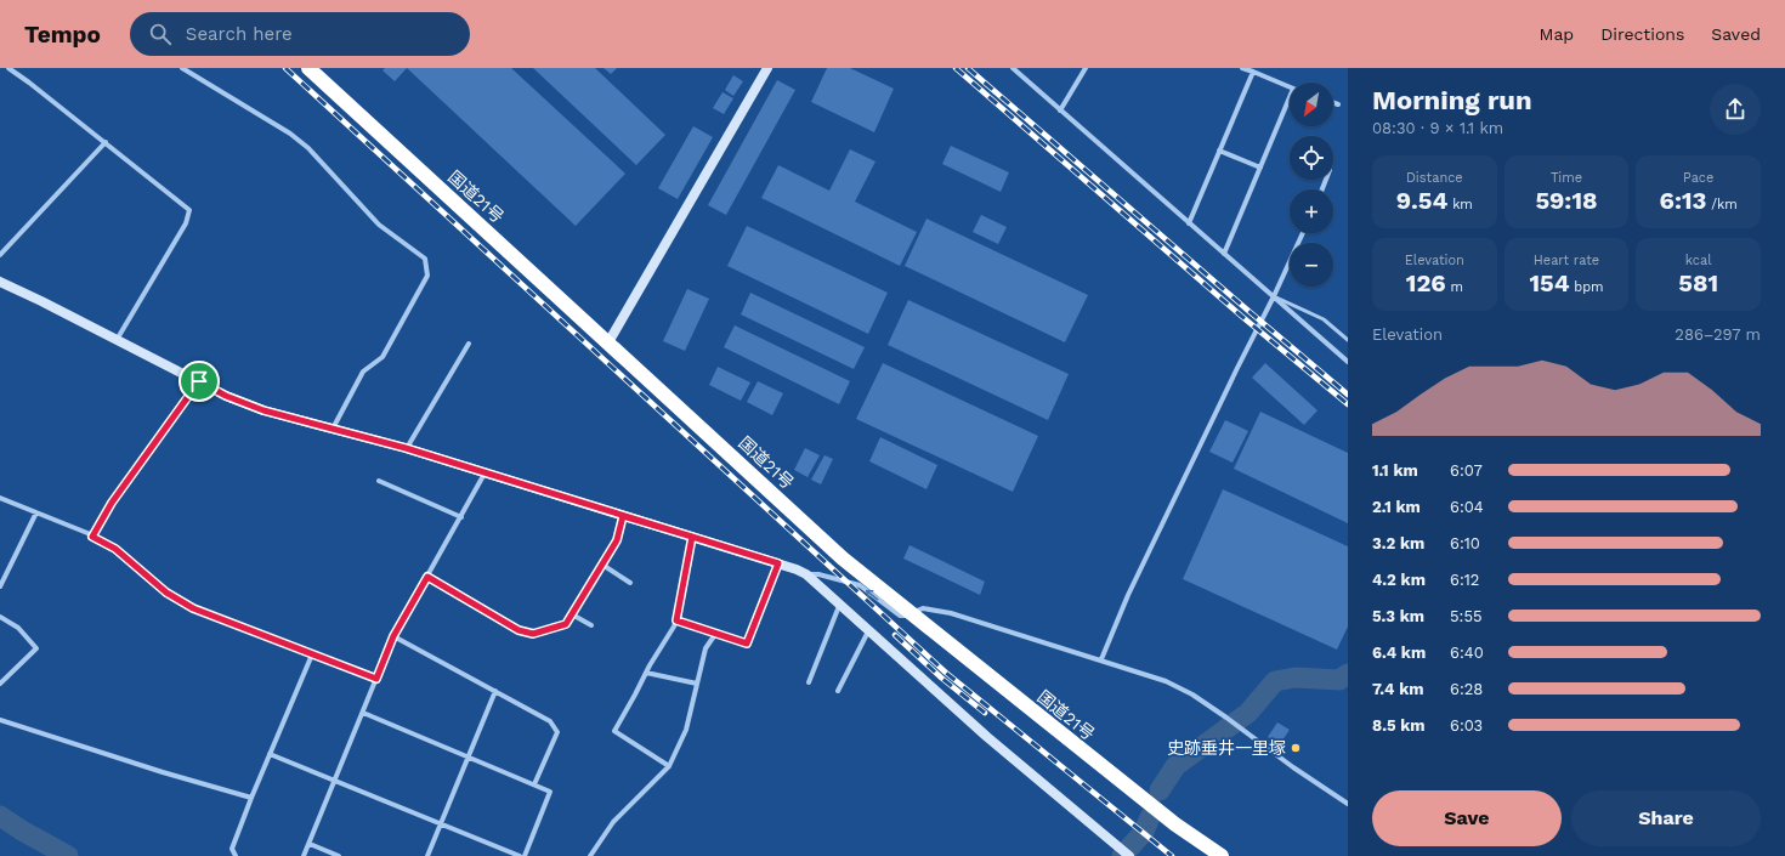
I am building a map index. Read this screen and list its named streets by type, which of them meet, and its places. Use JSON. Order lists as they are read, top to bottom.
{
  "streets": {
    "highway": ["国道21号"]
  },
  "places": ["史跡垂井一里塚"],
  "north": "bottom left",
  "page": {
    "header": "Tempo",
    "search": "Search here",
    "nav": ["Map", "Directions", "Saved"],
    "heading": ["Morning run", "08:30 · 9 × 1.1 km"],
    "map_buttons": ["+", "−"],
    "stats": [
      ["Distance", "9.54 km"],
      ["Time", "59:18"],
      ["Pace", "6:13 /km"],
      ["Elevation", "126 m"],
      ["Heart rate", "154 bpm"],
      ["kcal", "581"]
    ],
    "chart": ["Elevation", "286–297 m"],
    "list": [
      {
        "name": "1.1 km",
        "note": "6:07"
      },
      {
        "name": "2.1 km",
        "note": "6:04"
      },
      {
        "name": "3.2 km",
        "note": "6:10"
      },
      {
        "name": "4.2 km",
        "note": "6:12"
      },
      {
        "name": "5.3 km",
        "note": "5:55"
      },
      {
        "name": "6.4 km",
        "note": "6:40"
      },
      {
        "name": "7.4 km",
        "note": "6:28"
      },
      {
        "name": "8.5 km",
        "note": "6:03"
      }
    ],
    "buttons": ["Save", "Share"]
  }
}
